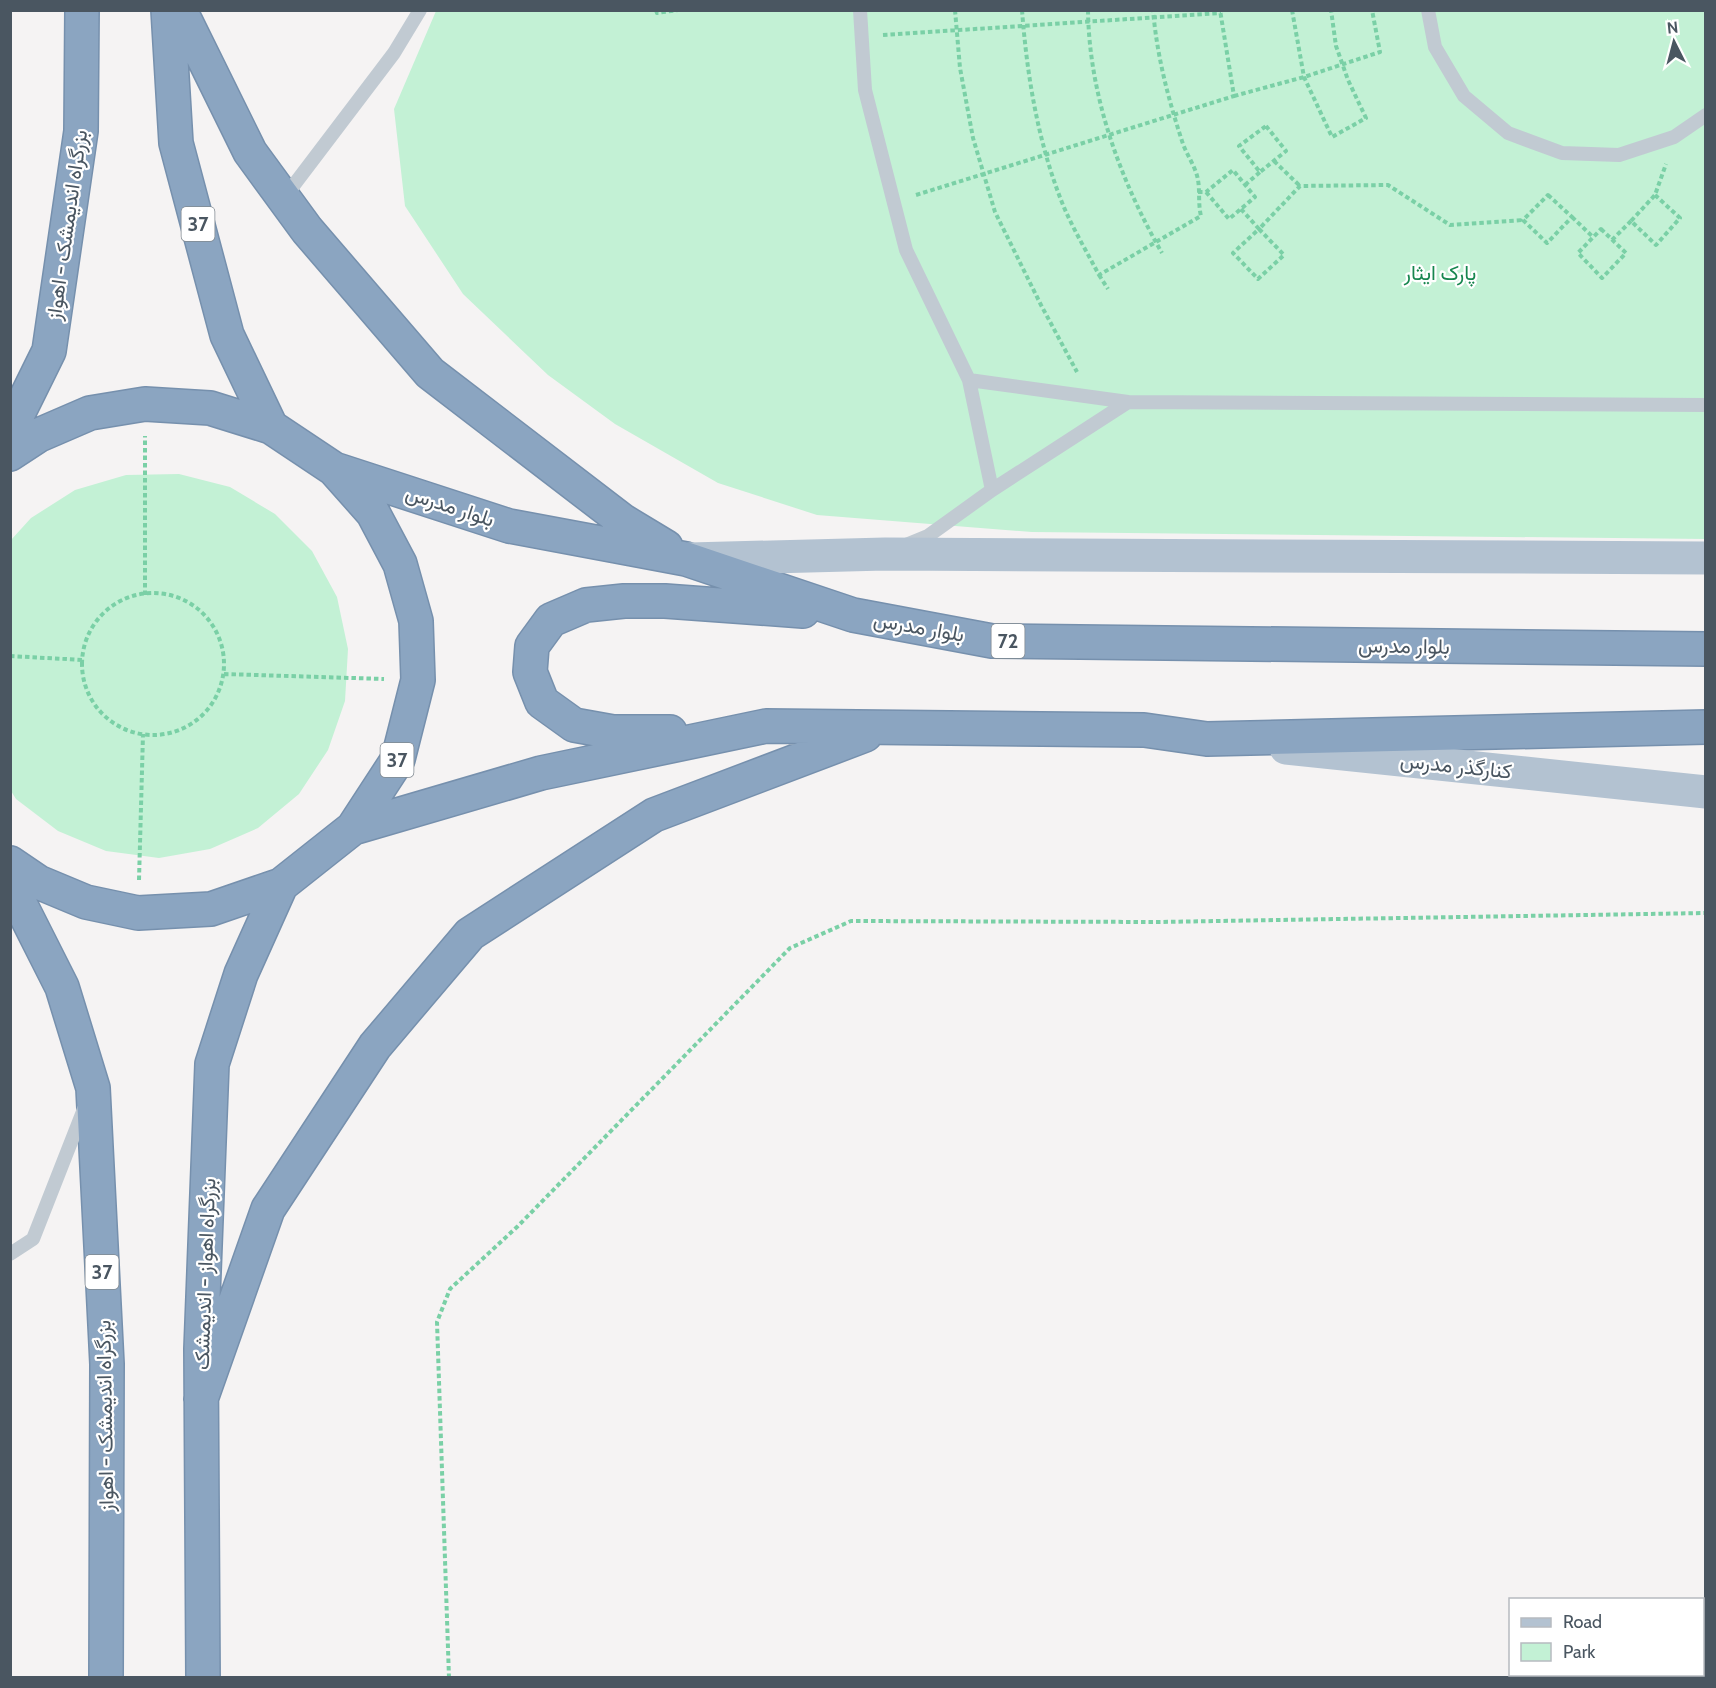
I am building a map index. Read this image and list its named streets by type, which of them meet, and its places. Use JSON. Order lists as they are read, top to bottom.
{
  "streets": {
    "highway": [
      "37",
      "بزرگراه اندیمشک - اهواز",
      "بلوار مدرس",
      "72",
      "بزرگراه اهواز - اندیمشک"
    ],
    "main road": ["کنارگذر مدرس"]
  },
  "crossings": [
    ["37", "بلوار مدرس"],
    ["37", "بزرگراه اهواز - اندیمشک"]
  ],
  "parks": ["پارک ایثار"],
  "legend": ["Road", "Park"],
  "north": "top"
}
